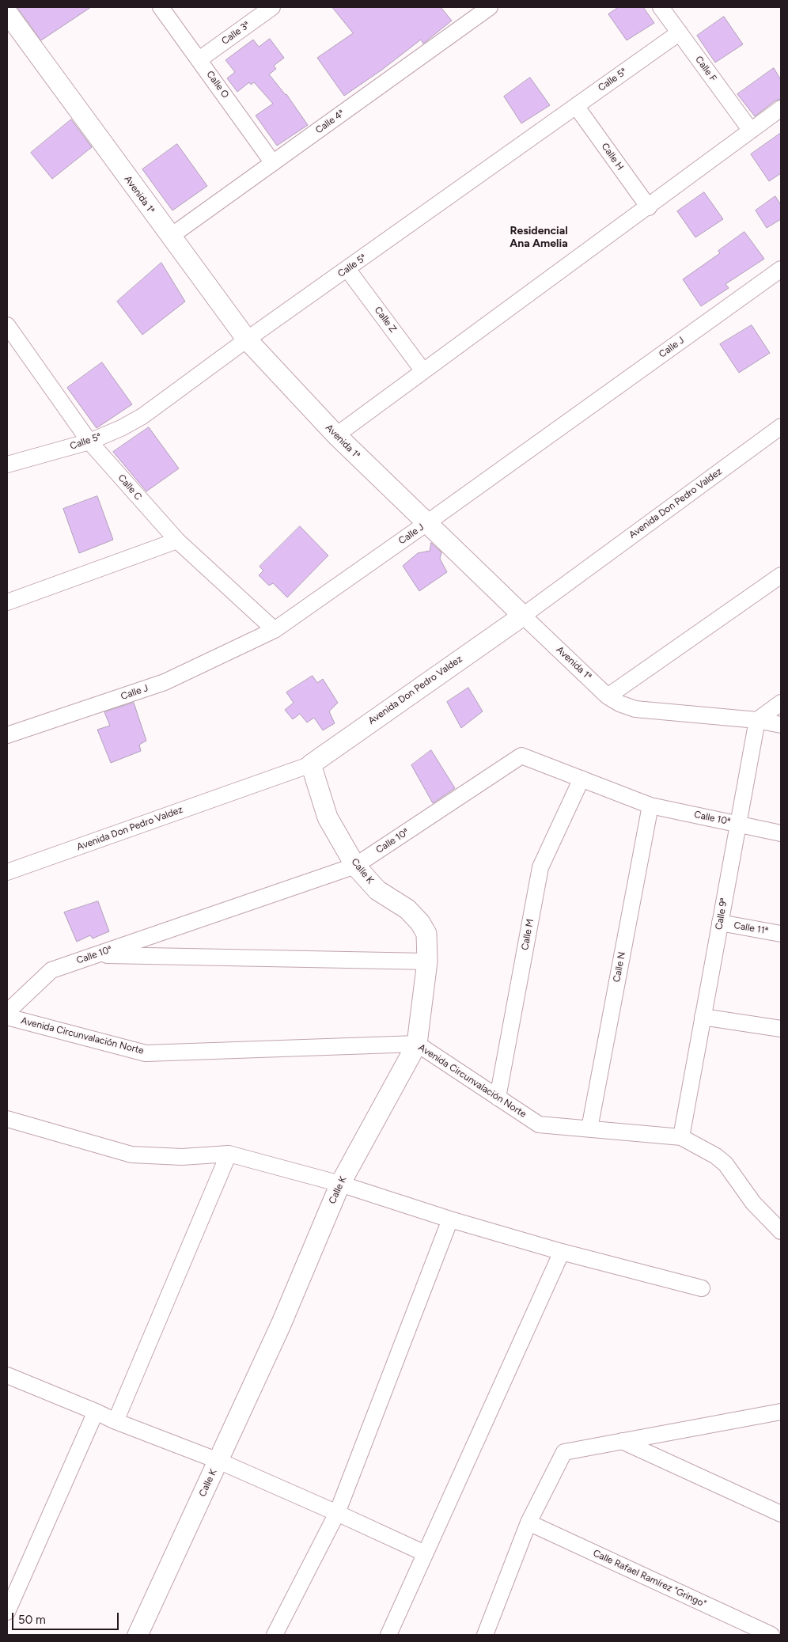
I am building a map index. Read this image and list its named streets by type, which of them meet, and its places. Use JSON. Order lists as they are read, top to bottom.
{
  "streets": {
    "street": [
      "Calle 3ª",
      "Calle F",
      "Calle 5ª",
      "Calle O",
      "Calle 4ª",
      "Calle H",
      "Avenida 1ª",
      "Calle Z",
      "Calle J",
      "Calle C",
      "Avenida Don Pedro Valdez",
      "Calle 10ª",
      "Calle K",
      "Calle 9ª",
      "Calle 11ª",
      "Calle M",
      "Calle N",
      "Avenida Circunvalación Norte",
      "Calle Rafael Ramírez \"Gringo\""
    ]
  },
  "crossings": [
    ["Calle 3ª", "Calle O"],
    ["Calle F", "Calle 5ª"],
    ["Calle 5ª", "Calle H"],
    ["Calle 5ª", "Avenida 1ª"],
    ["Calle 5ª", "Calle Z"],
    ["Calle 5ª", "Calle C"],
    ["Calle O", "Calle 4ª"],
    ["Calle 4ª", "Avenida 1ª"],
    ["Avenida 1ª", "Calle J"],
    ["Avenida 1ª", "Avenida Don Pedro Valdez"],
    ["Avenida 1ª", "Calle 9ª"],
    ["Calle J", "Calle C"],
    ["Avenida Don Pedro Valdez", "Calle K"],
    ["Calle 10ª", "Calle K"],
    ["Calle 10ª", "Calle 9ª"],
    ["Calle 10ª", "Calle M"],
    ["Calle 10ª", "Calle N"],
    ["Calle K", "Avenida Circunvalación Norte"],
    ["Calle 9ª", "Calle 11ª"],
    ["Calle 9ª", "Avenida Circunvalación Norte"],
    ["Calle M", "Avenida Circunvalación Norte"],
    ["Calle N", "Avenida Circunvalación Norte"]
  ],
  "districts": ["Residencial Ana Amelia"],
  "scale_bar": "50 m"
}
